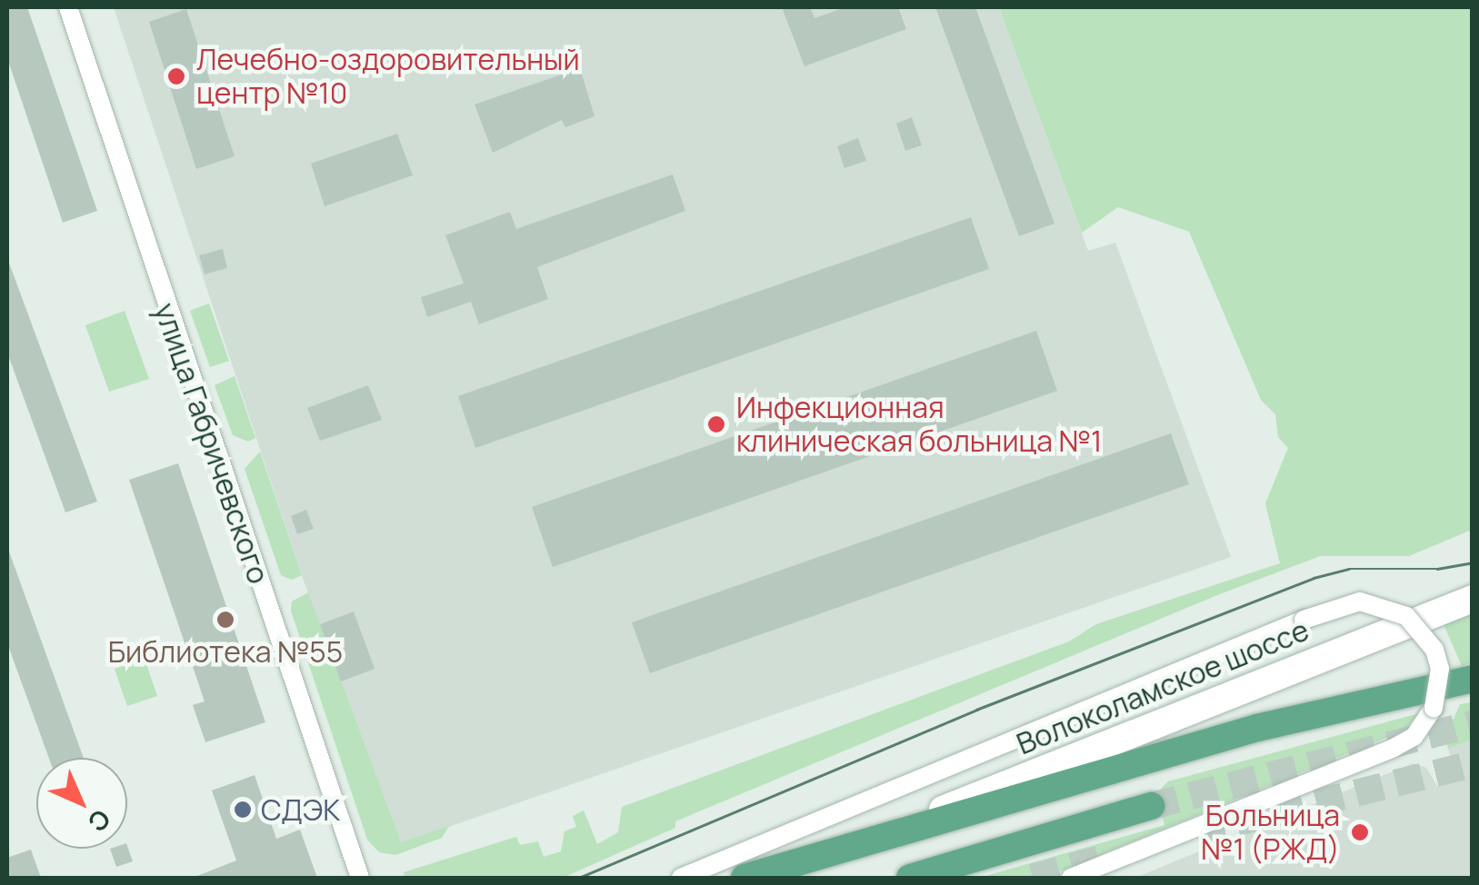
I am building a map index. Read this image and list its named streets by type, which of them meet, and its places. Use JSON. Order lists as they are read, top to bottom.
{
  "streets": {
    "main road": ["Волоколамское шоссе"],
    "street": ["улица Габричевского"]
  },
  "places": [
    "Лечебно-оздоровительный центр №10",
    "Инфекционная клиническая больница №1",
    "Библиотека №55",
    "СДЭК",
    "Больница №1 (РЖД)"
  ],
  "north": "bottom right"
}
